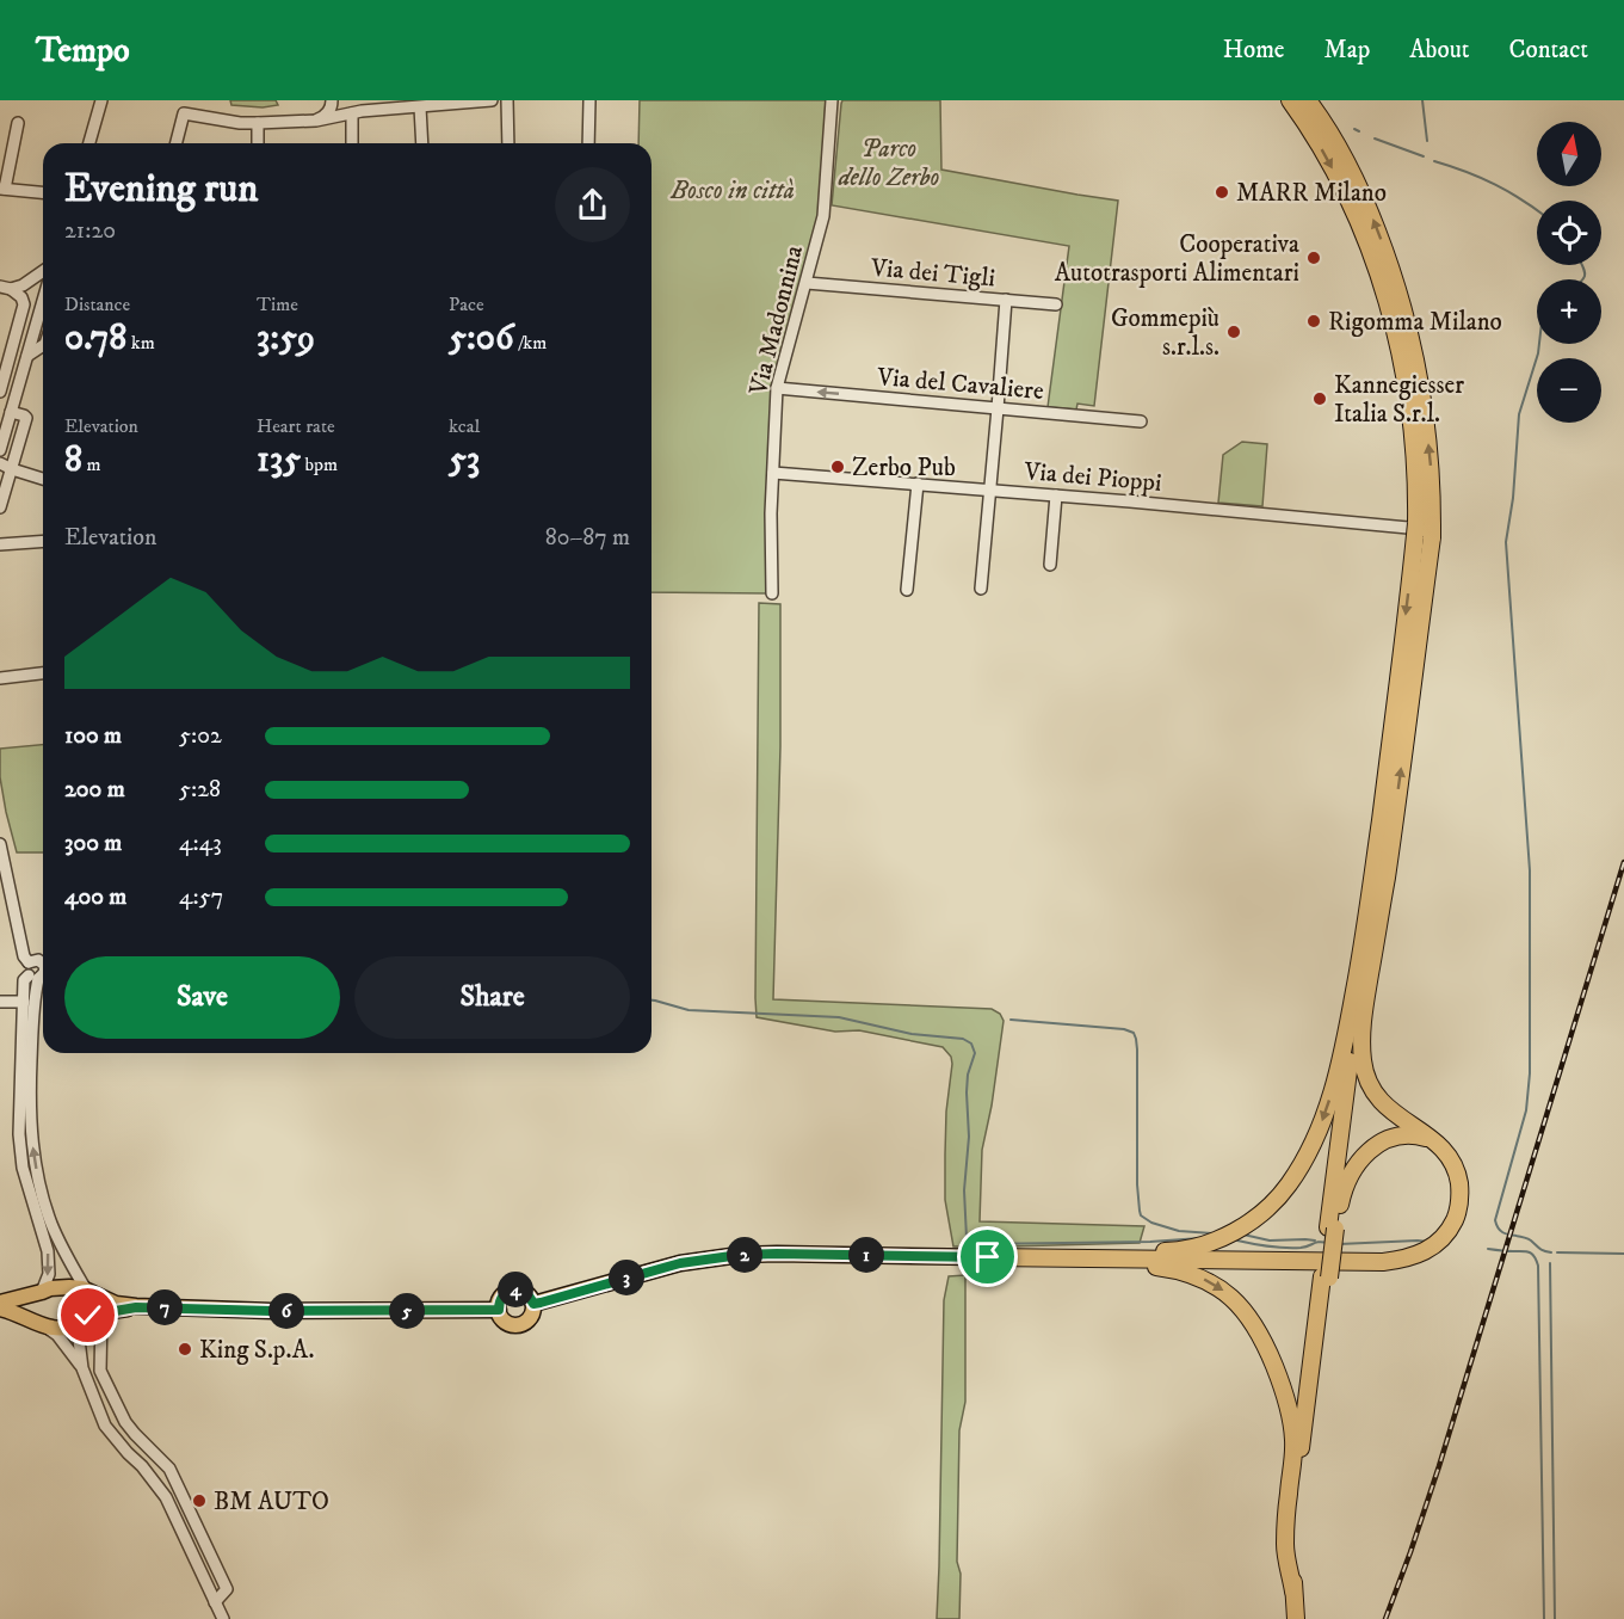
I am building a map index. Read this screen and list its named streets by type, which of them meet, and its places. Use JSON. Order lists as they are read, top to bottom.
{
  "streets": {
    "street": [
      "Via dei Tigli",
      "Via Madonnina",
      "Via del Cavaliere",
      "Via dei Pioppi"
    ]
  },
  "crossings": [
    ["Via dei Tigli", "Via Madonnina"],
    ["Via Madonnina", "Via del Cavaliere"],
    ["Via Madonnina", "Via dei Pioppi"]
  ],
  "one_way": ["Via del Cavaliere"],
  "parks": ["Parco dello Zerbo", "Bosco in città"],
  "places": [
    "MARR Milano",
    "Cooperativa Autotrasporti Alimentari",
    "Rigomma Milano",
    "Gommepiù s.r.l.s.",
    "Kannegiesser Italia S.r.l.",
    "Zerbo Pub",
    "King S.p.A.",
    "BM AUTO"
  ],
  "north": "top",
  "page": {
    "header": "Tempo",
    "nav": [
      "Home",
      "Map",
      "About",
      "Contact"
    ],
    "map_buttons": ["+", "−"],
    "heading": ["Evening run", "21:20"],
    "stats": [
      ["Distance", "0.78 km"],
      ["Time", "3:59"],
      ["Pace", "5:06 /km"],
      ["Elevation", "8 m"],
      ["Heart rate", "135 bpm"],
      ["kcal", "53"]
    ],
    "chart": ["Elevation", "80–87 m"],
    "list": [
      {
        "name": "100 m",
        "note": "5:02"
      },
      {
        "name": "200 m",
        "note": "5:28"
      },
      {
        "name": "300 m",
        "note": "4:43"
      },
      {
        "name": "400 m",
        "note": "4:57"
      }
    ],
    "buttons": ["Save", "Share"],
    "pins": [
      "1",
      "2",
      "3",
      "4",
      "7",
      "5",
      "6"
    ]
  }
}
